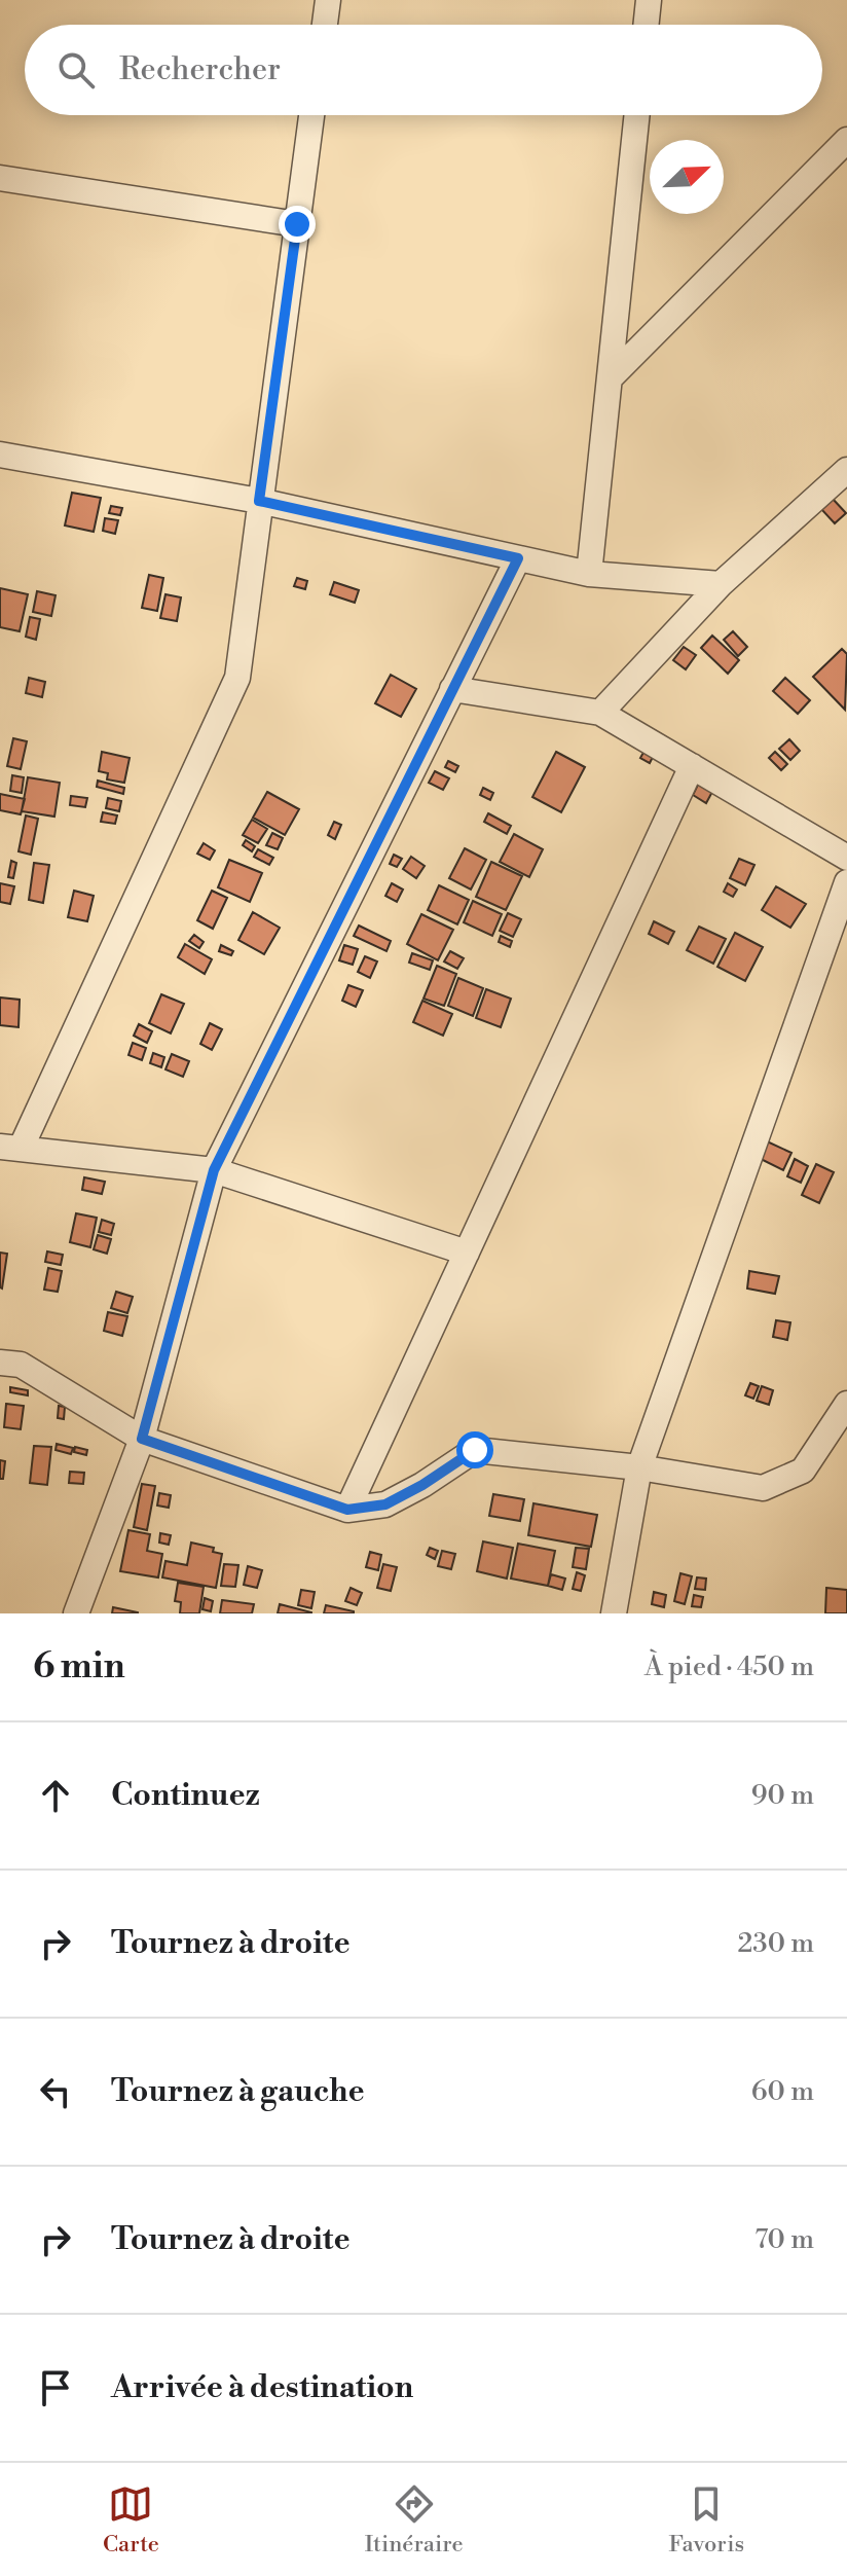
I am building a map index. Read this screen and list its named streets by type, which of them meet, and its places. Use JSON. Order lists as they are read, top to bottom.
{
  "north": "top right",
  "page": {
    "search": "Rechercher",
    "heading": ["6 min", "À pied · 450 m"],
    "list": [
      ["Continuez", "90 m"],
      ["Tournez à droite", "230 m"],
      ["Tournez à gauche", "60 m"],
      ["Tournez à droite", "70 m"],
      "Arrivée à destination"
    ],
    "nav": ["Carte", "Itinéraire", "Favoris"]
  }
}
